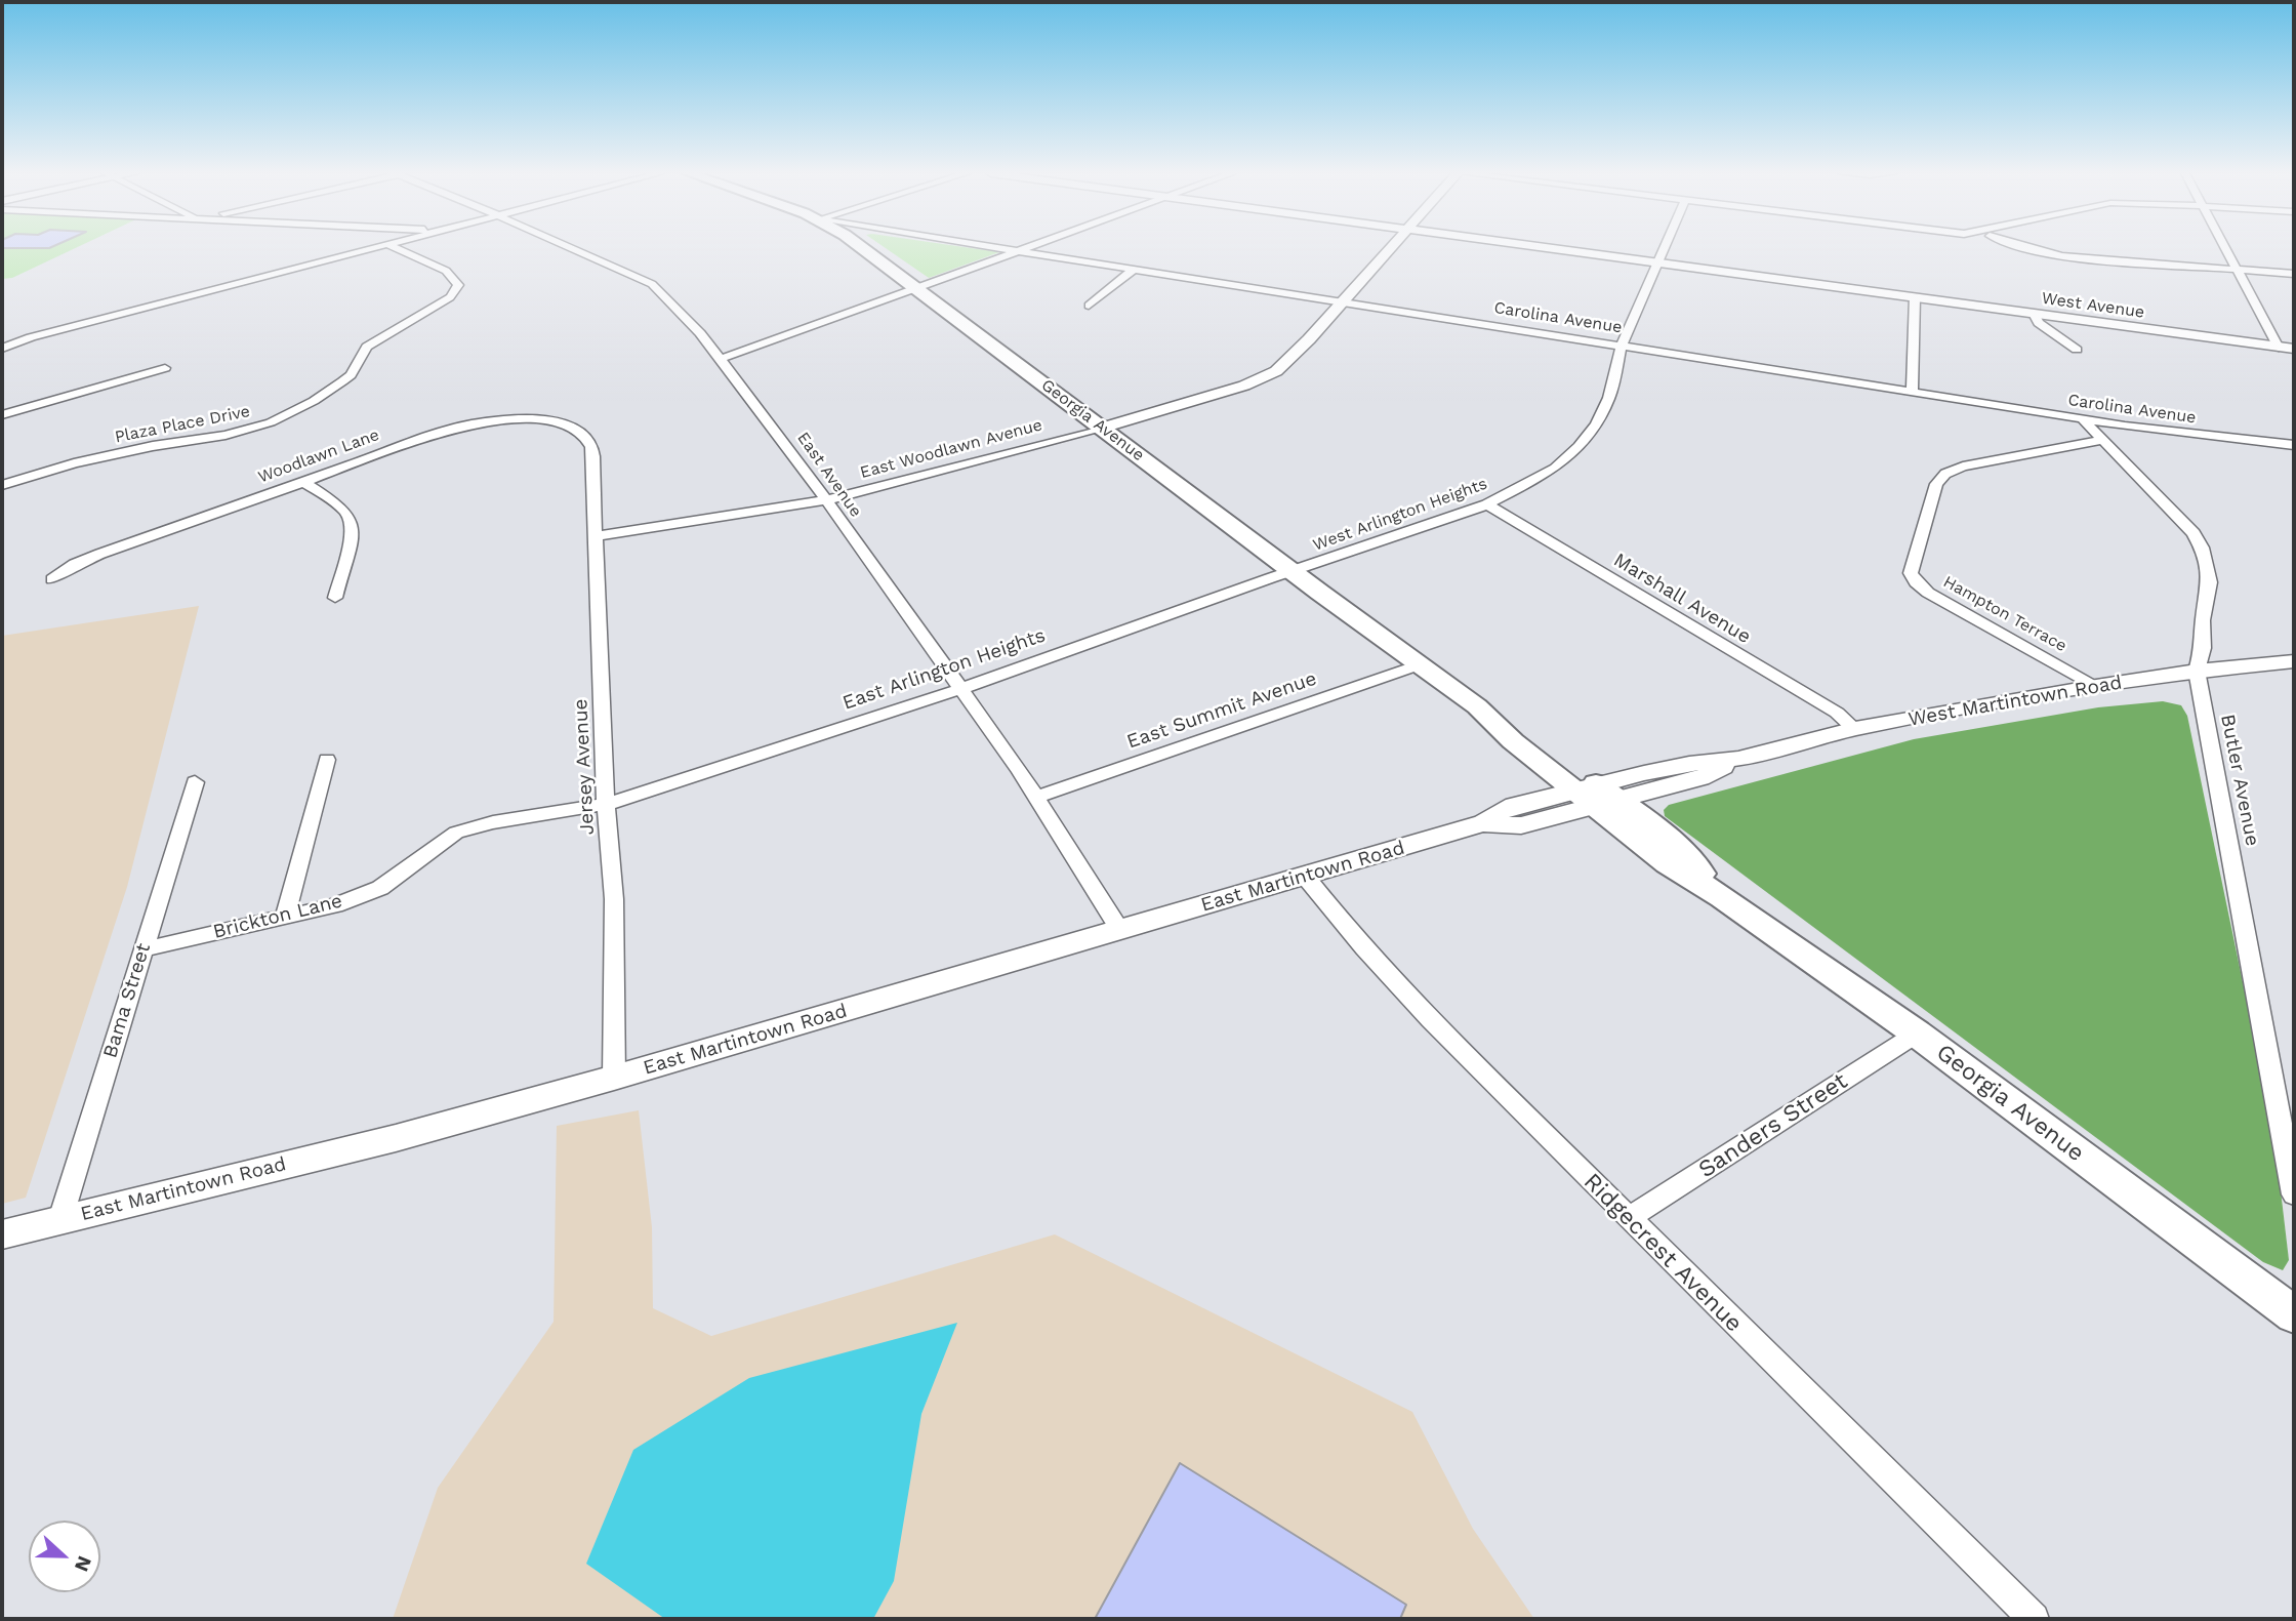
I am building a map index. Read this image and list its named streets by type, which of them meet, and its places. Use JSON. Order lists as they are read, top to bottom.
{
  "streets": {
    "main road": ["Georgia Avenue"],
    "street": [
      "West Avenue",
      "Carolina Avenue",
      "Plaza Place Drive",
      "East Woodlawn Avenue",
      "Woodlawn Lane",
      "East Avenue",
      "West Arlington Heights",
      "Marshall Avenue",
      "Hampton Terrace",
      "East Arlington Heights",
      "West Martintown Road",
      "East Summit Avenue",
      "Jersey Avenue",
      "Butler Avenue",
      "East Martintown Road",
      "Brickton Lane",
      "Bama Street",
      "Sanders Street",
      "Ridgecrest Avenue"
    ]
  },
  "crossings": [
    ["West Avenue", "West Arlington Heights"],
    ["Carolina Avenue", "West Arlington Heights"],
    ["Carolina Avenue", "Butler Avenue"],
    ["Georgia Avenue", "East Woodlawn Avenue"],
    ["Georgia Avenue", "West Arlington Heights"],
    ["Georgia Avenue", "East Arlington Heights"],
    ["Georgia Avenue", "West Martintown Road"],
    ["Georgia Avenue", "East Summit Avenue"],
    ["Georgia Avenue", "East Martintown Road"],
    ["Georgia Avenue", "Sanders Street"],
    ["East Woodlawn Avenue", "East Avenue"],
    ["East Woodlawn Avenue", "Jersey Avenue"],
    ["Woodlawn Lane", "Jersey Avenue"],
    ["East Avenue", "East Arlington Heights"],
    ["East Avenue", "East Summit Avenue"],
    ["East Avenue", "East Martintown Road"],
    ["West Arlington Heights", "Marshall Avenue"],
    ["West Arlington Heights", "East Arlington Heights"],
    ["Marshall Avenue", "West Martintown Road"],
    ["Hampton Terrace", "West Martintown Road"],
    ["Hampton Terrace", "Butler Avenue"],
    ["East Arlington Heights", "Jersey Avenue"],
    ["East Arlington Heights", "Brickton Lane"],
    ["West Martintown Road", "Butler Avenue"],
    ["West Martintown Road", "East Martintown Road"],
    ["Jersey Avenue", "East Martintown Road"],
    ["Jersey Avenue", "Brickton Lane"],
    ["East Martintown Road", "Bama Street"],
    ["East Martintown Road", "Ridgecrest Avenue"],
    ["Brickton Lane", "Bama Street"],
    ["Sanders Street", "Ridgecrest Avenue"]
  ],
  "north": "right"
}
